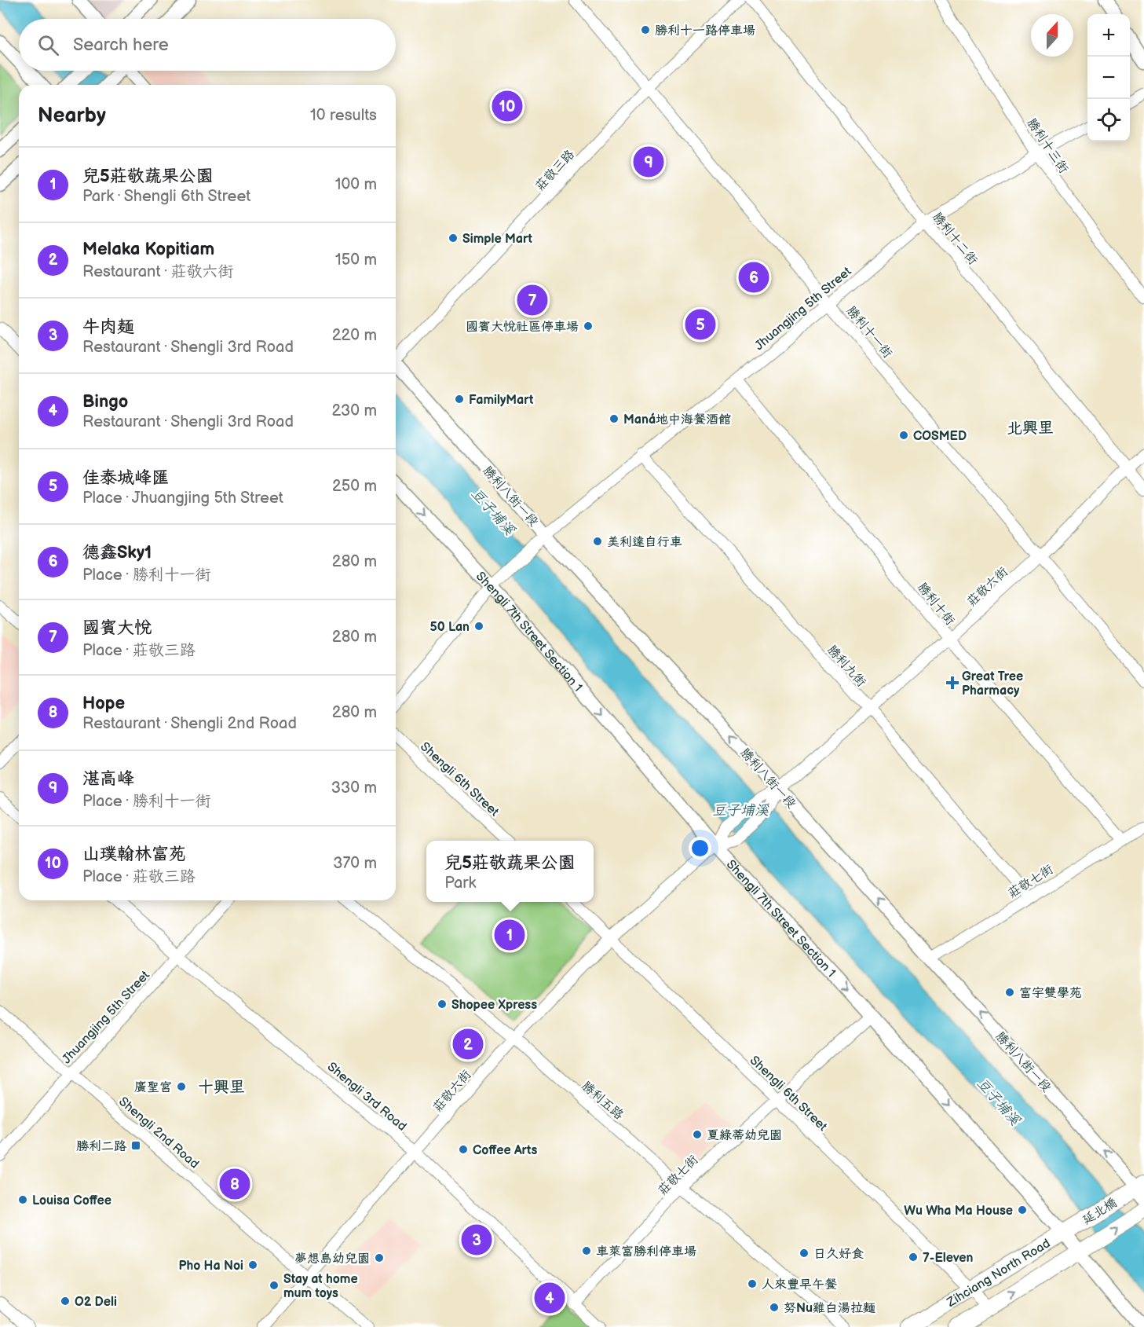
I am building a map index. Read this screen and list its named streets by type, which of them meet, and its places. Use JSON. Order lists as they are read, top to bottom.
{
  "streets": {
    "main road": ["延北橋", "Zihciang North Road"],
    "street": [
      "勝利十三街",
      "莊敬三路",
      "勝利十二街",
      "Jhuangjing 5th Street",
      "勝利十一街",
      "勝利八街一段",
      "莊敬六街",
      "勝利十街",
      "Shengli 7th Street Section 1",
      "勝利九街",
      "Shengli 6th Street",
      "莊敬七街",
      "Shengli 3rd Road",
      "勝利五路",
      "Shengli 2nd Road"
    ]
  },
  "crossings": [
    ["勝利十三街", "Jhuangjing 5th Street"],
    ["莊敬三路", "勝利十一街"],
    ["勝利十二街", "Jhuangjing 5th Street"],
    ["勝利十二街", "莊敬六街"],
    ["Jhuangjing 5th Street", "勝利十一街"],
    ["Jhuangjing 5th Street", "勝利八街一段"],
    ["Jhuangjing 5th Street", "勝利十街"],
    ["Jhuangjing 5th Street", "Shengli 7th Street Section 1"],
    ["Jhuangjing 5th Street", "勝利九街"],
    ["Jhuangjing 5th Street", "Shengli 3rd Road"],
    ["Jhuangjing 5th Street", "Shengli 2nd Road"],
    ["勝利十一街", "莊敬六街"],
    ["勝利八街一段", "莊敬六街"],
    ["勝利八街一段", "莊敬七街"],
    ["勝利八街一段", "延北橋"],
    ["莊敬六街", "勝利十街"],
    ["莊敬六街", "Shengli 7th Street Section 1"],
    ["莊敬六街", "勝利九街"],
    ["莊敬六街", "Shengli 6th Street"],
    ["莊敬六街", "Shengli 3rd Road"],
    ["莊敬六街", "勝利五路"],
    ["莊敬六街", "Shengli 2nd Road"],
    ["勝利十街", "莊敬七街"],
    ["Shengli 7th Street Section 1", "莊敬七街"],
    ["Shengli 7th Street Section 1", "延北橋"],
    ["Shengli 7th Street Section 1", "Zihciang North Road"],
    ["勝利九街", "莊敬七街"],
    ["Shengli 6th Street", "莊敬七街"],
    ["Shengli 6th Street", "Zihciang North Road"],
    ["莊敬七街", "Shengli 3rd Road"],
    ["莊敬七街", "勝利五路"],
    ["延北橋", "Zihciang North Road"]
  ],
  "one_way": ["勝利八街一段", "Shengli 7th Street Section 1"],
  "districts": ["北興里", "十興里"],
  "water": ["豆子埔溪"],
  "places": {
    "other": [
      "勝利十一路停車場",
      "Simple Mart",
      "國賓大悅社區停車場",
      "FamilyMart",
      "Maná地中海餐酒館",
      "COSMED",
      "美利達自行車",
      "50 Lan",
      "富宇雙學苑",
      "Shopee Xpress",
      "廣聖宮",
      "夏綠蒂幼兒園",
      "Coffee Arts",
      "Louisa Coffee",
      "Wu Wha Ma House",
      "車萊富勝利停車場",
      "日久好食",
      "7-Eleven",
      "夢想島幼兒園",
      "Pho Ha Noi",
      "人來豐早午餐",
      "Stay at home mum toys",
      "O2 Deli",
      "努Nu雞白湯拉麵"
    ],
    "health": ["Great Tree Pharmacy"],
    "transit": ["勝利二路"]
  },
  "north": "top",
  "page": {
    "map_buttons": ["+", "−"],
    "search": "Search here",
    "heading": ["Nearby", "10 results"],
    "pins": [
      "10",
      "9",
      "6",
      "7",
      "5",
      "1",
      "2",
      "8",
      "3",
      "4"
    ],
    "list": [
      {
        "mark": "1",
        "name": "兒5莊敬蔬果公園",
        "note": "Park · Shengli 6th Street",
        "value": "100 m"
      },
      {
        "mark": "2",
        "name": "Melaka Kopitiam",
        "note": "Restaurant · 莊敬六街",
        "value": "150 m"
      },
      {
        "mark": "3",
        "name": "牛肉麺",
        "note": "Restaurant · Shengli 3rd Road",
        "value": "220 m"
      },
      {
        "mark": "4",
        "name": "Bingo",
        "note": "Restaurant · Shengli 3rd Road",
        "value": "230 m"
      },
      {
        "mark": "5",
        "name": "佳泰城峰匯",
        "note": "Place · Jhuangjing 5th Street",
        "value": "250 m"
      },
      {
        "mark": "6",
        "name": "德鑫Sky1",
        "note": "Place · 勝利十一街",
        "value": "280 m"
      },
      {
        "mark": "7",
        "name": "國賓大悅",
        "note": "Place · 莊敬三路",
        "value": "280 m"
      },
      {
        "mark": "8",
        "name": "Hope",
        "note": "Restaurant · Shengli 2nd Road",
        "value": "280 m"
      },
      {
        "mark": "9",
        "name": "湛高峰",
        "note": "Place · 勝利十一街",
        "value": "330 m"
      },
      {
        "mark": "10",
        "name": "山璞翰林富苑",
        "note": "Place · 莊敬三路",
        "value": "370 m"
      }
    ],
    "popup": ["兒5莊敬蔬果公園", "Park"]
  }
}
